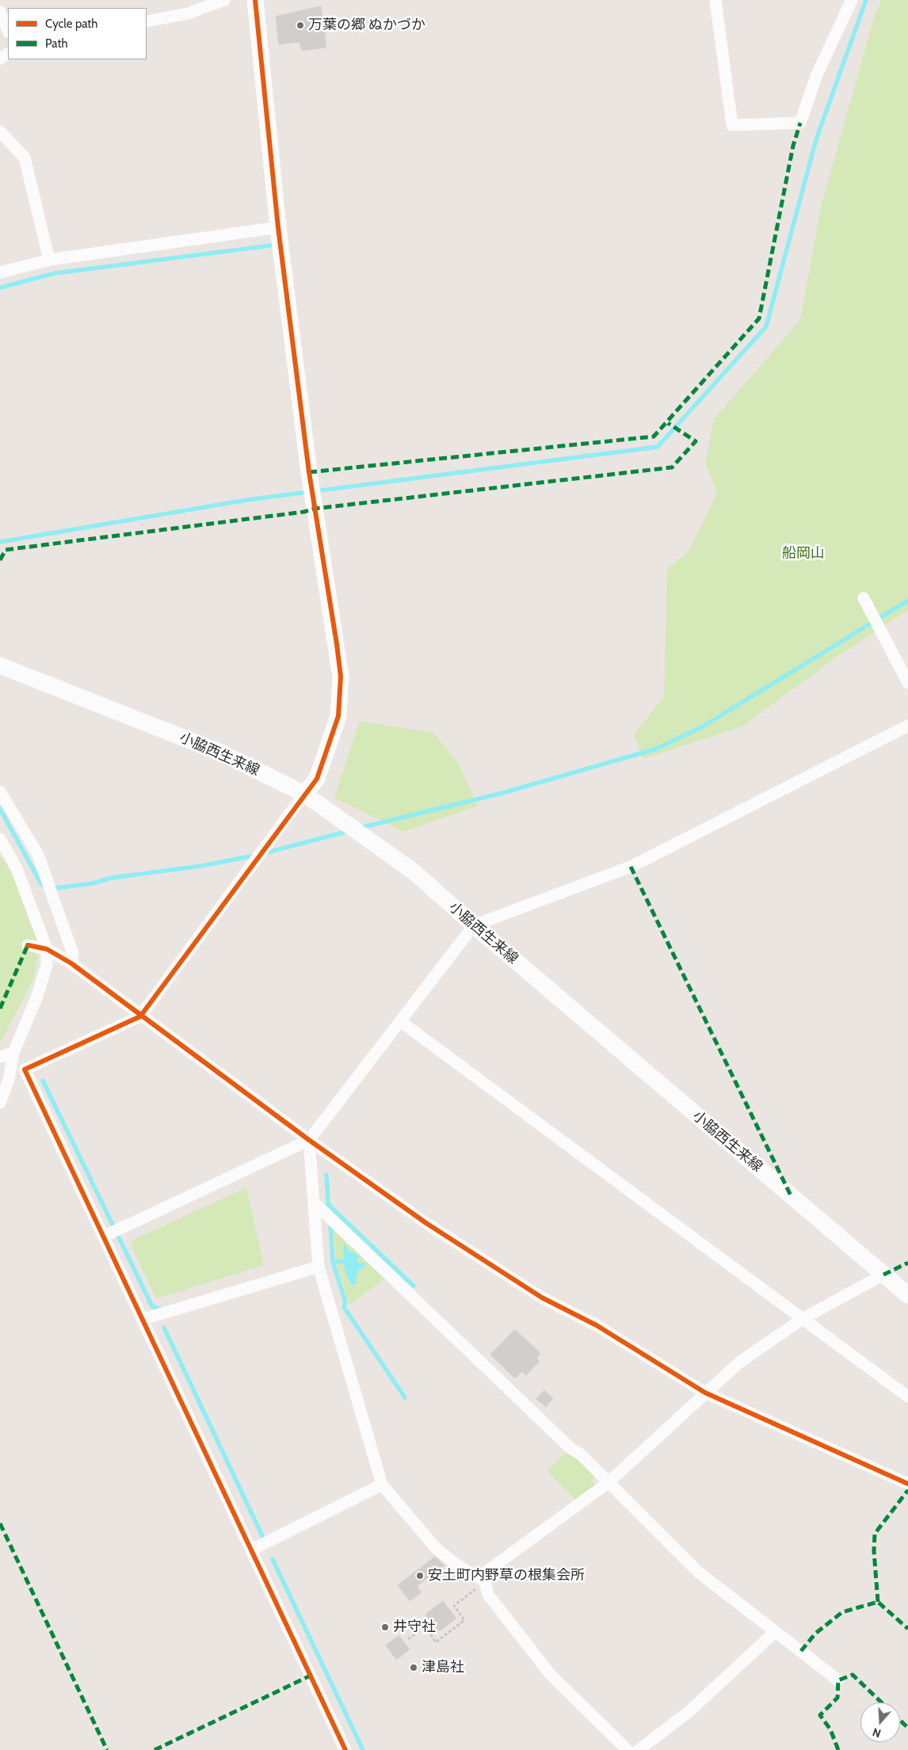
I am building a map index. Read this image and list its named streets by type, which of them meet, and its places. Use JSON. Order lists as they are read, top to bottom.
{
  "streets": {
    "main road": ["小脇西生来線"]
  },
  "parks": ["船岡山"],
  "places": [
    "万葉の郷 ぬかづか",
    "安土町内野草の根集会所",
    "井守社",
    "津島社"
  ],
  "legend": ["Cycle path", "Path"],
  "north": "bottom"
}
